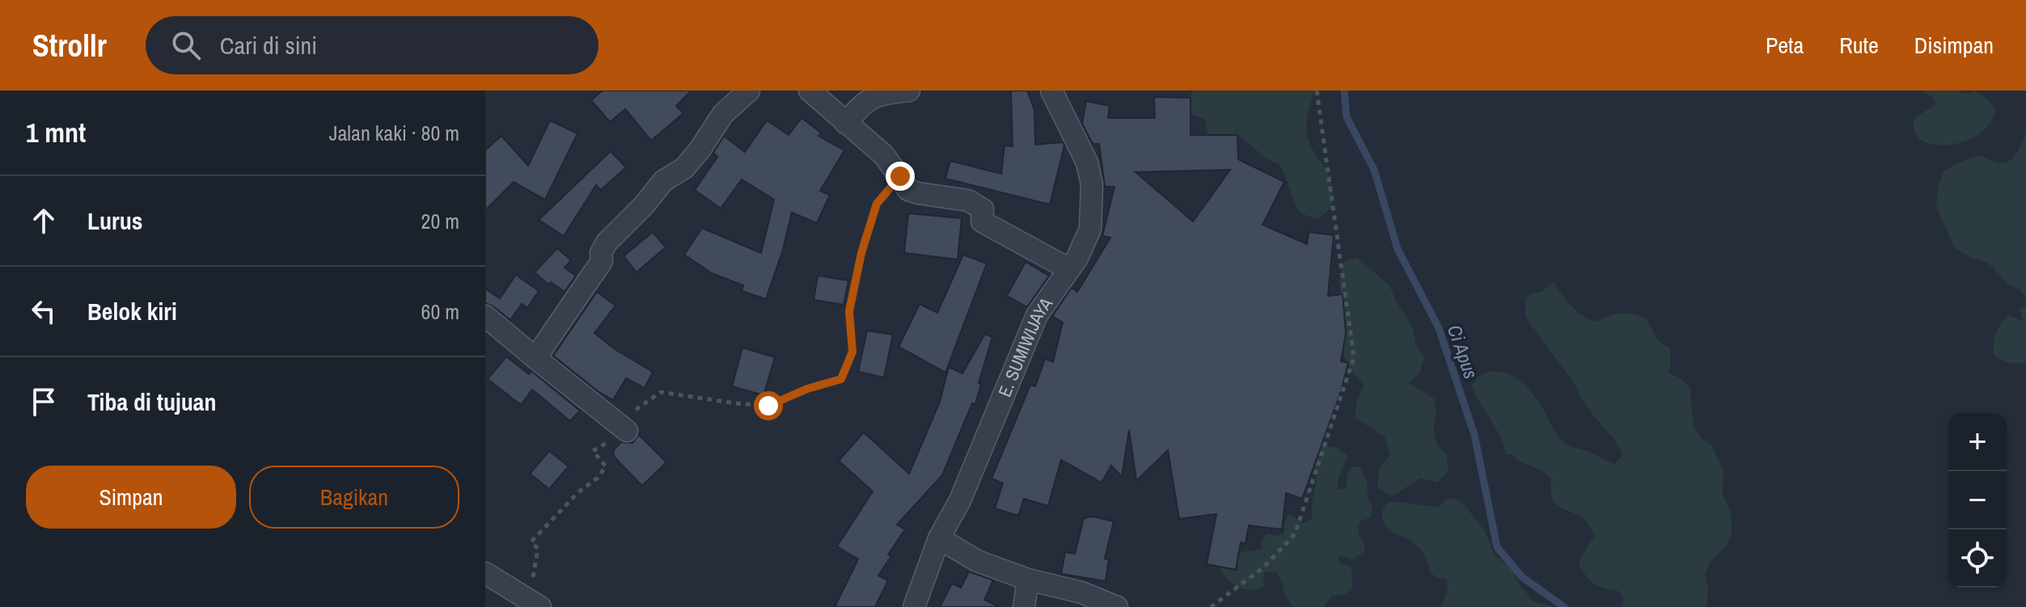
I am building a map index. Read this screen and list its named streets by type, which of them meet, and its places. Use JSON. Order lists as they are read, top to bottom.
{
  "streets": {
    "street": ["E. SUMIWIJAYA"]
  },
  "water": ["Ci Apus"],
  "page": {
    "header": "Strollr",
    "search": "Cari di sini",
    "nav": ["Peta", "Rute", "Disimpan"],
    "heading": ["1 mnt", "Jalan kaki · 80 m"],
    "list": [
      ["Lurus", "20 m"],
      ["Belok kiri", "60 m"],
      "Tiba di tujuan"
    ],
    "map_buttons": ["+", "−"],
    "buttons": ["Simpan", "Bagikan"]
  }
}
